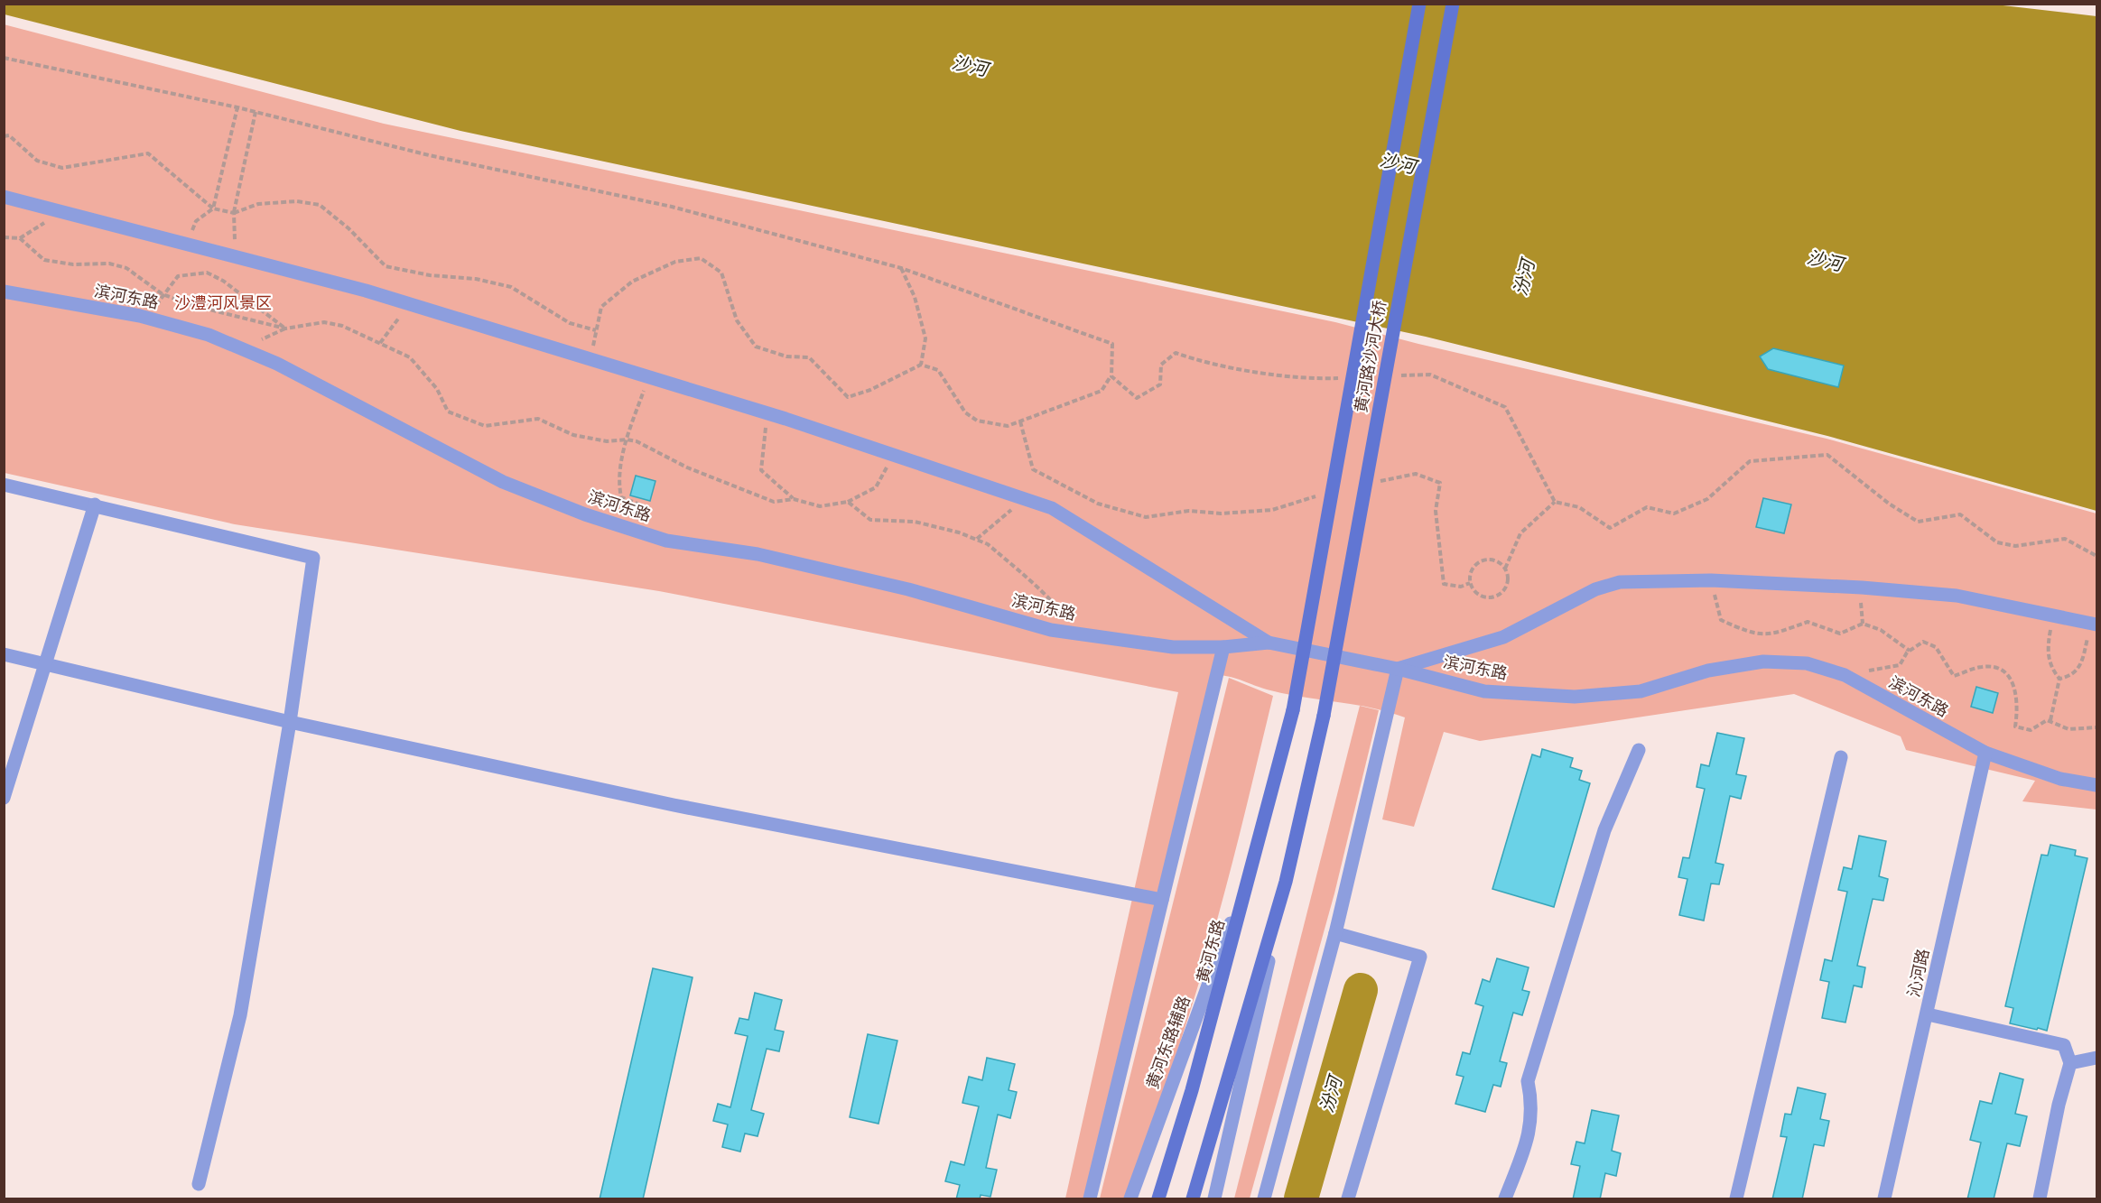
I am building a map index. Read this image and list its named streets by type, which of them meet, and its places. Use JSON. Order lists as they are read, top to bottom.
{
  "streets": {
    "main road": ["黄河路沙河大桥", "黄河东路"],
    "street": ["滨河东路", "沁河路", "黄河东路辅路"]
  },
  "crossings": [
    ["滨河东路", "沁河路"],
    ["黄河路沙河大桥", "黄河东路"],
    ["黄河东路", "黄河东路辅路"]
  ],
  "water": ["沙河", "汾河"],
  "parks": ["沙澧河风景区"]
}
